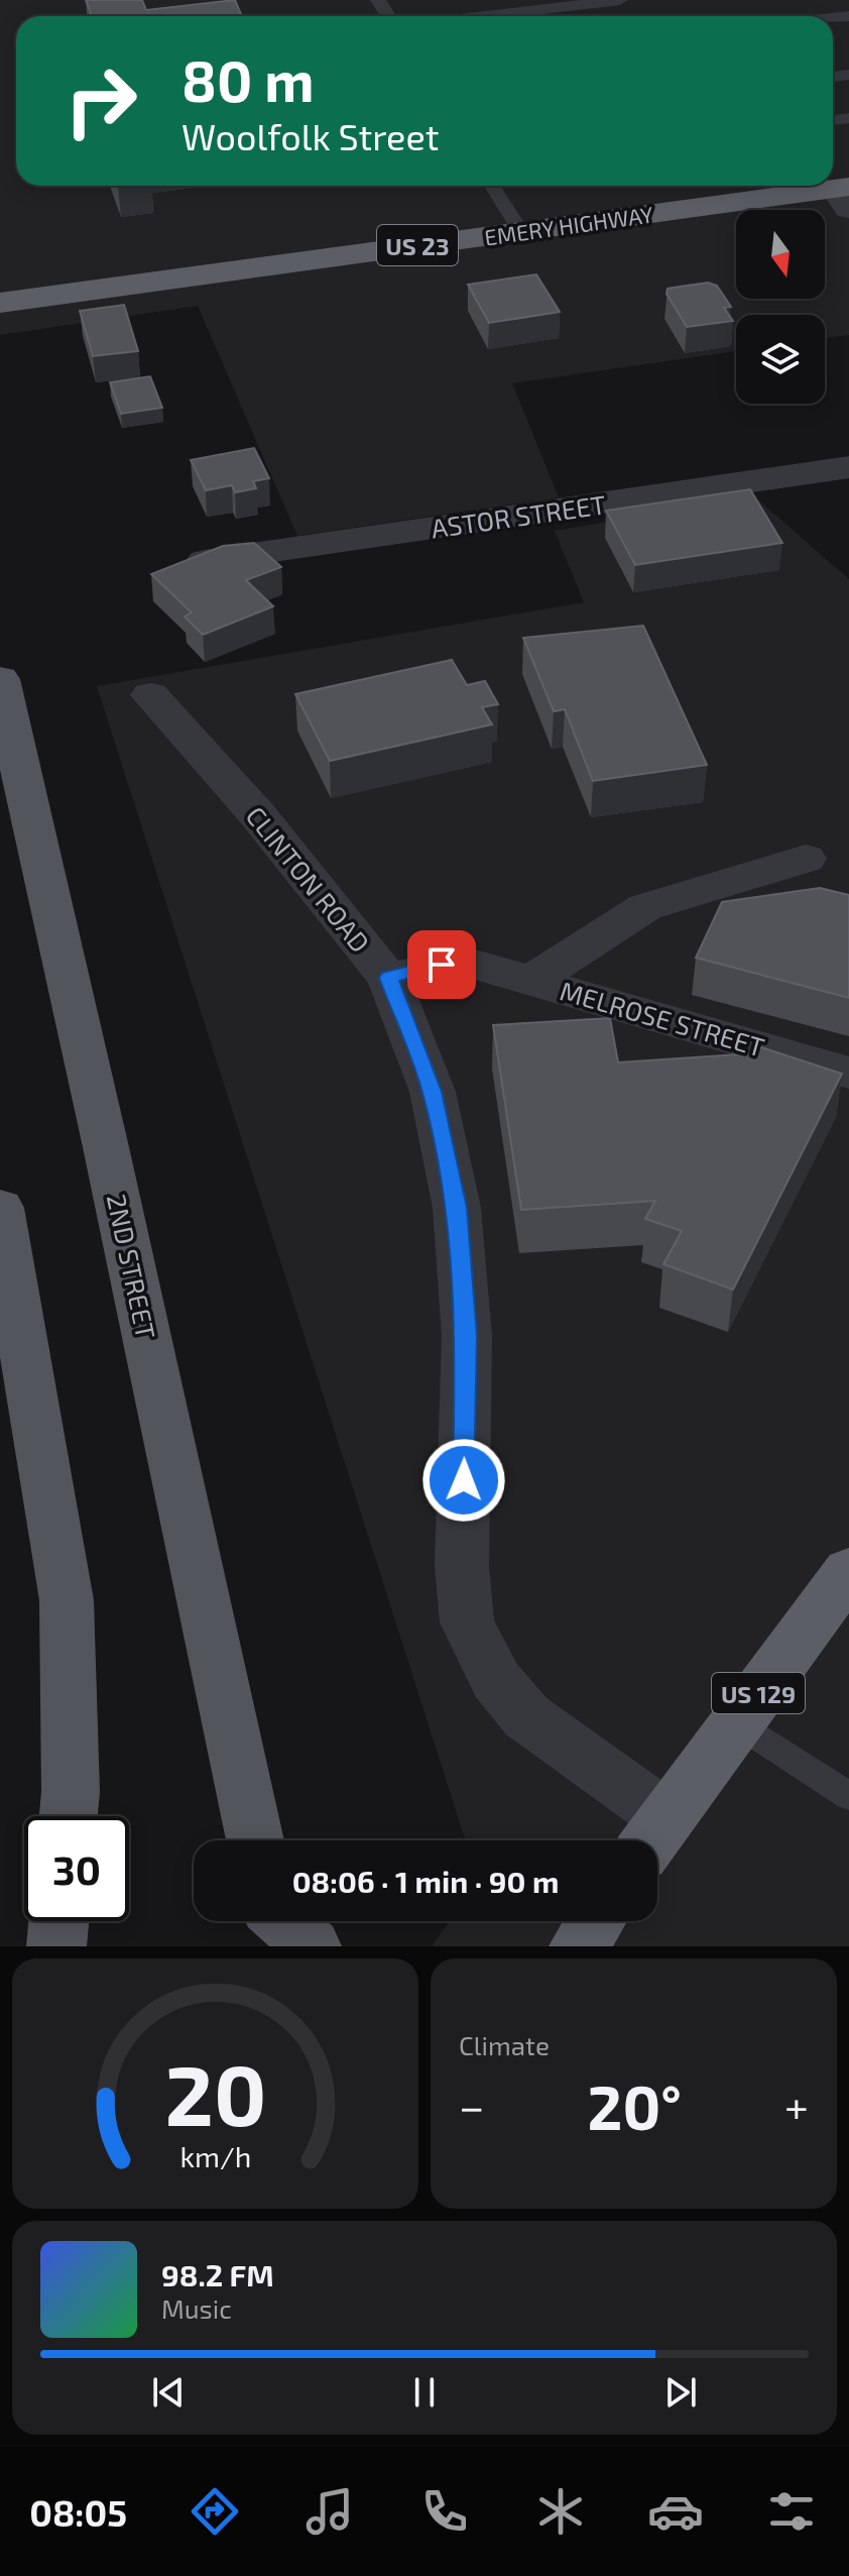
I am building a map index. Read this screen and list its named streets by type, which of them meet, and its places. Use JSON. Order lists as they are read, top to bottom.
{
  "streets": {
    "highway": ["EMERY HIGHWAY", "US 23", "US 129"],
    "main road": ["2ND STREET"],
    "street": ["ASTOR STREET", "CLINTON ROAD", "MELROSE STREET"]
  },
  "crossings": [
    ["CLINTON ROAD", "US 129"]
  ],
  "north": "bottom",
  "page": {
    "turn": ["80 m", "Woolfolk Street"],
    "limit": "30",
    "trip": "08:06 · 1 min · 90 m",
    "tile": "Climate",
    "heat": ["−", "20°", "+"],
    "song": ["98.2 FM", "Music"],
    "tabs": "08:05",
    "gauge": ["20", "km/h"]
  }
}
